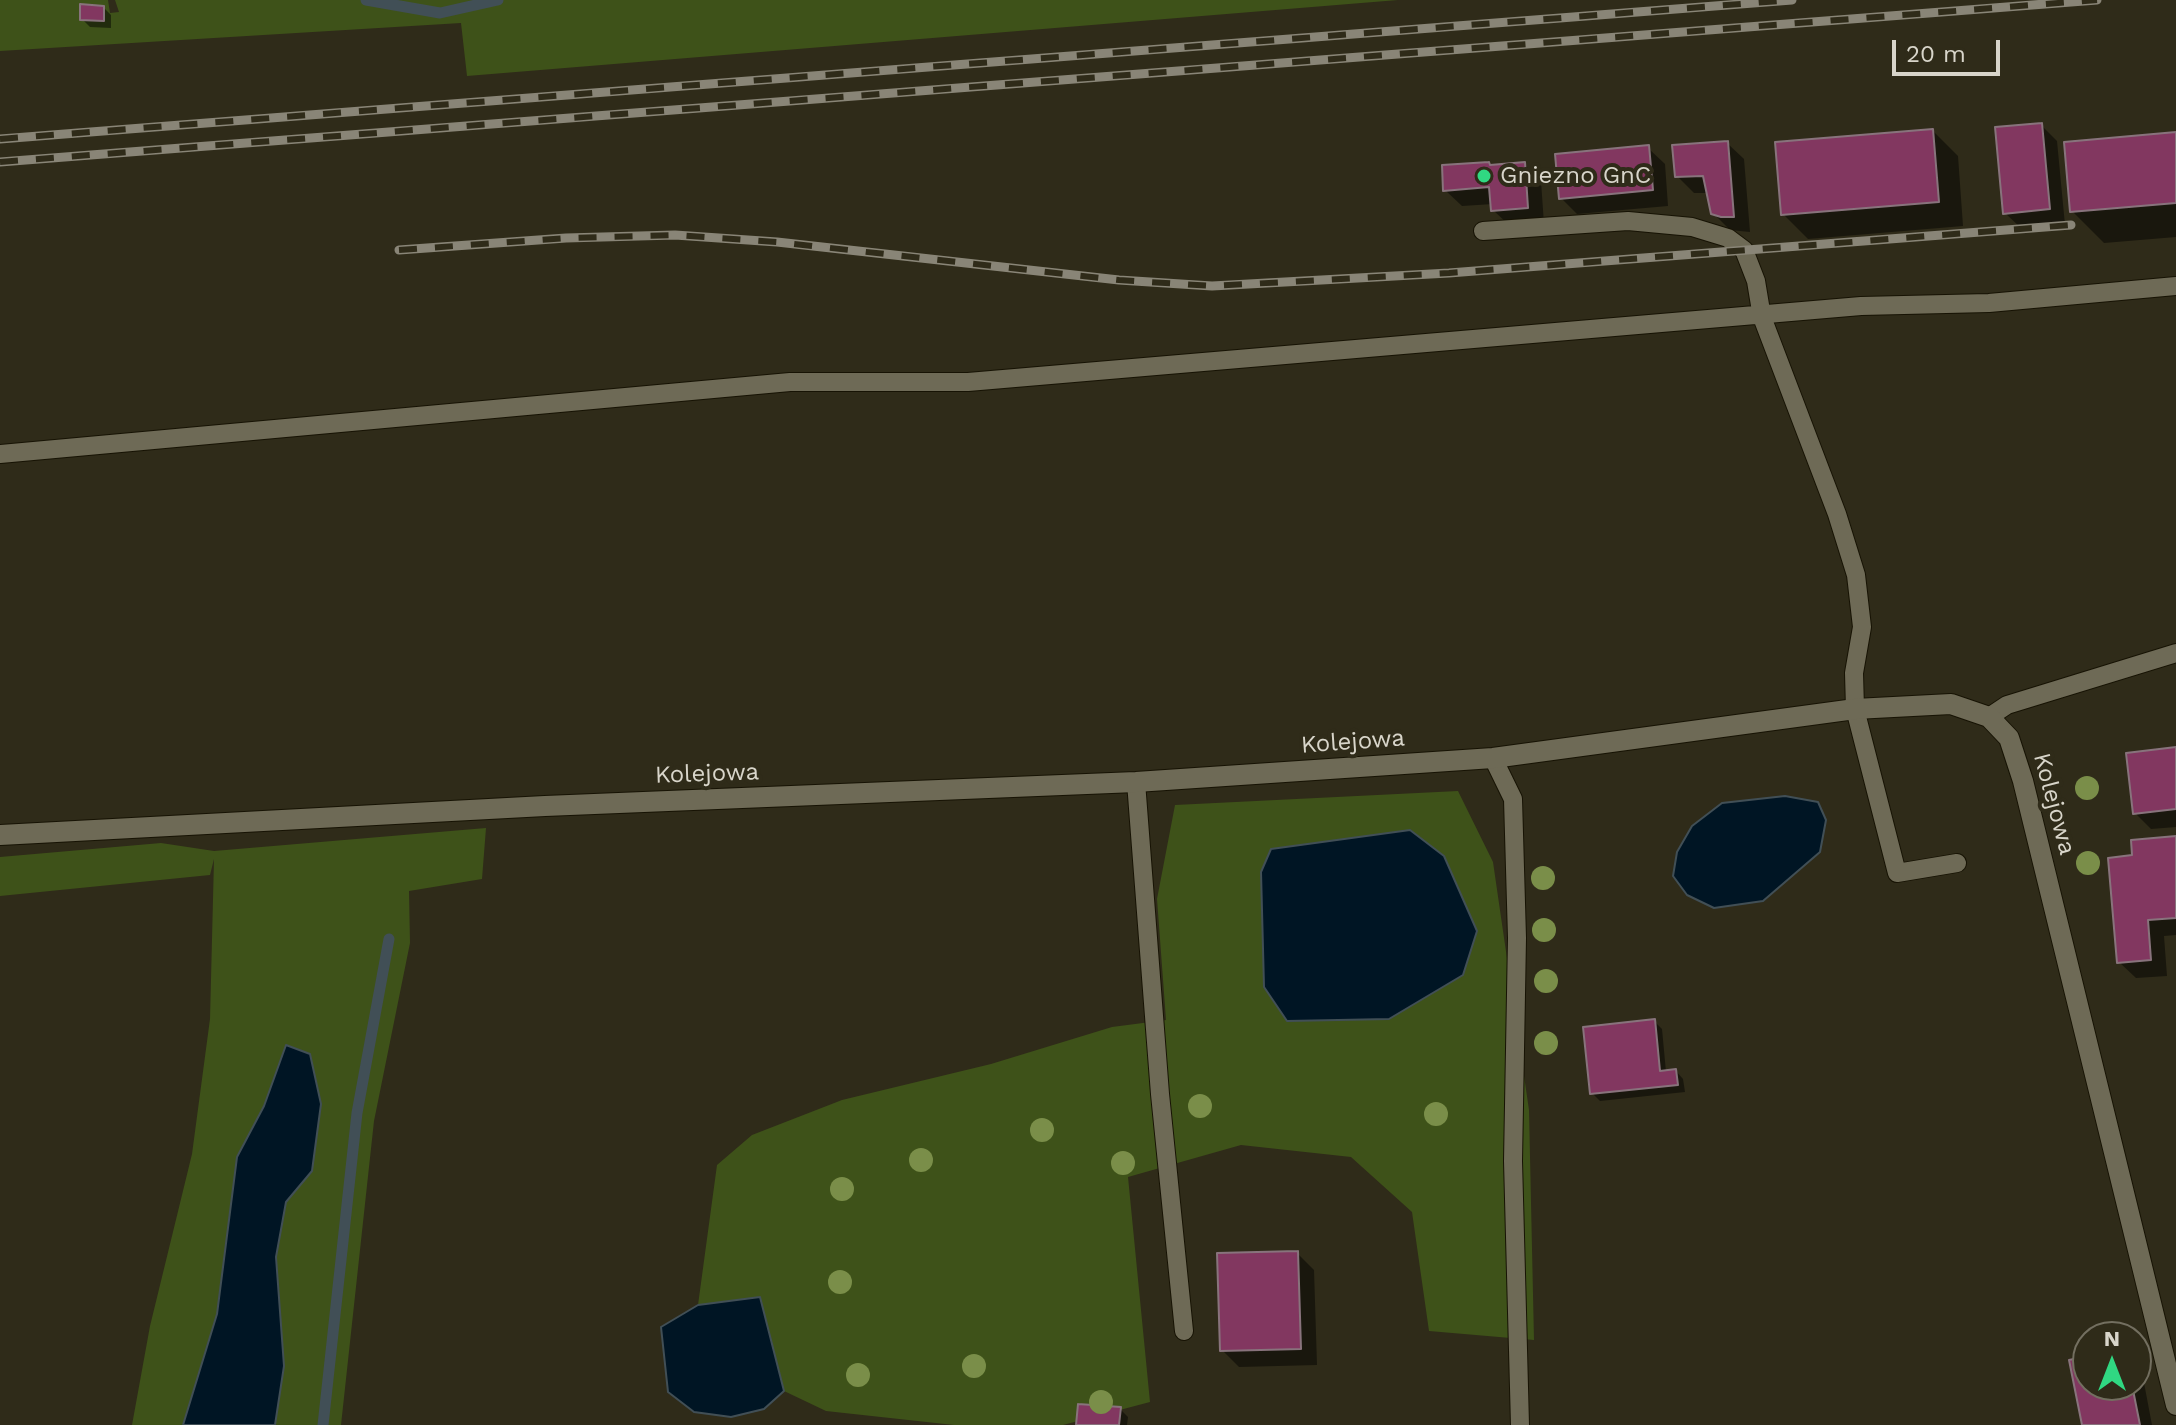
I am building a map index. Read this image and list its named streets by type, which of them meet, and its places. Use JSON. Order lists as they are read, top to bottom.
{
  "streets": {
    "street": ["Kolejowa"]
  },
  "places": ["Gniezno GnC"],
  "scale_bar": "20 m",
  "north": "top"
}
